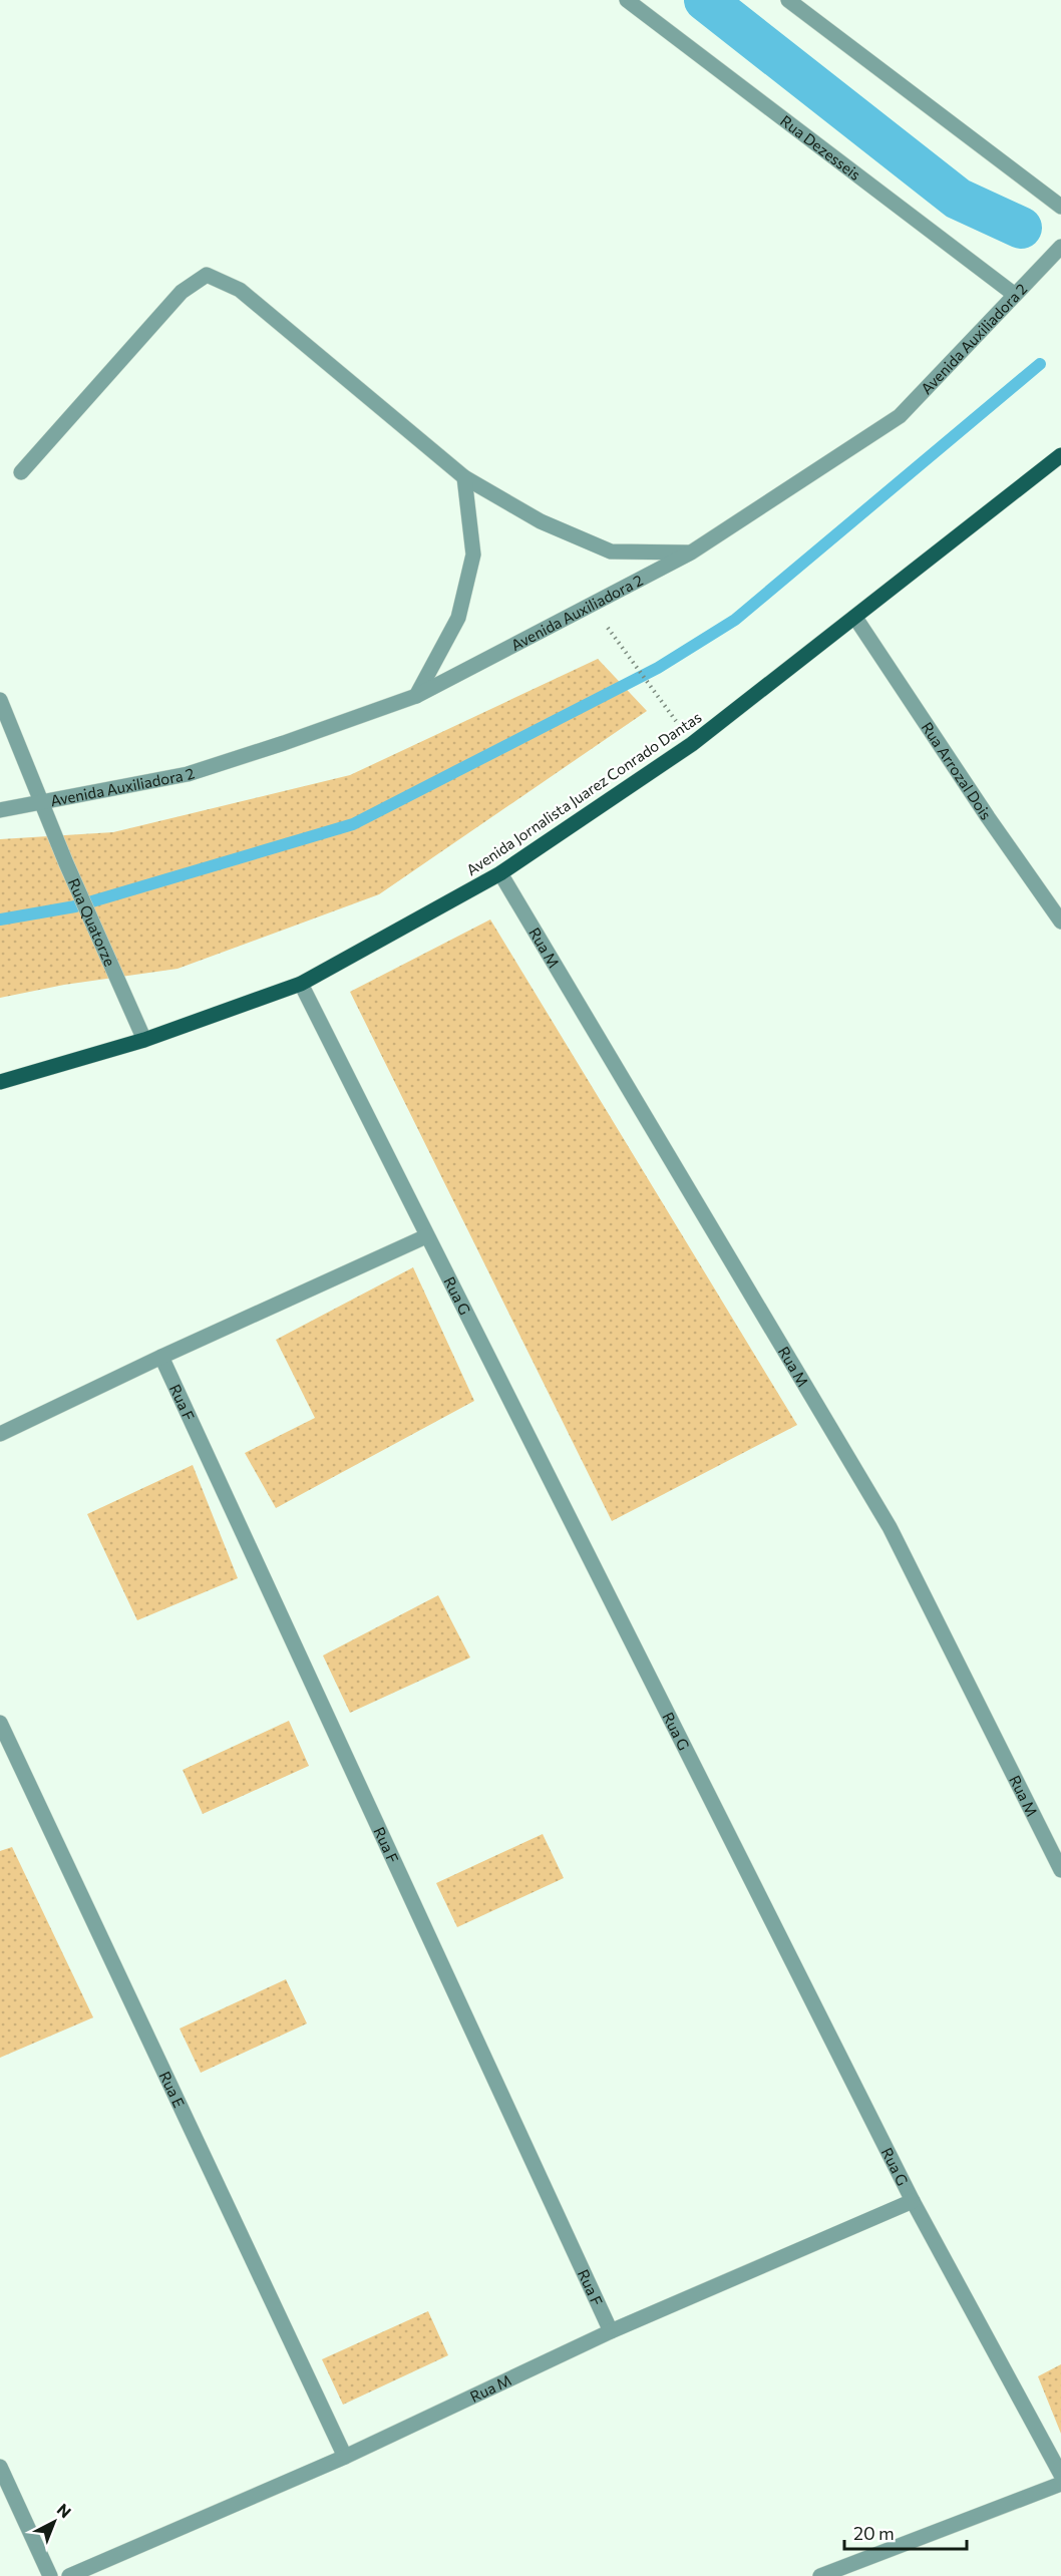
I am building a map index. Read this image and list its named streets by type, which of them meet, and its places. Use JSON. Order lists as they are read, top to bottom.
{
  "streets": {
    "main road": ["Avenida Jornalista Juarez Conrado Dantas"],
    "street": [
      "Rua Dezesseis",
      "Avenida Auxiliadora 2",
      "Rua Arrozal Dois",
      "Rua Quatorze",
      "Rua M",
      "Rua G",
      "Rua F",
      "Rua E"
    ]
  },
  "crossings": [
    ["Rua Dezesseis", "Avenida Auxiliadora 2"],
    ["Avenida Auxiliadora 2", "Rua Quatorze"],
    ["Rua Arrozal Dois", "Avenida Jornalista Juarez Conrado Dantas"],
    ["Avenida Jornalista Juarez Conrado Dantas", "Rua Quatorze"],
    ["Avenida Jornalista Juarez Conrado Dantas", "Rua M"],
    ["Avenida Jornalista Juarez Conrado Dantas", "Rua G"],
    ["Rua M", "Rua G"],
    ["Rua M", "Rua F"],
    ["Rua M", "Rua E"]
  ],
  "scale_bar": "20 m",
  "north": "top right"
}
